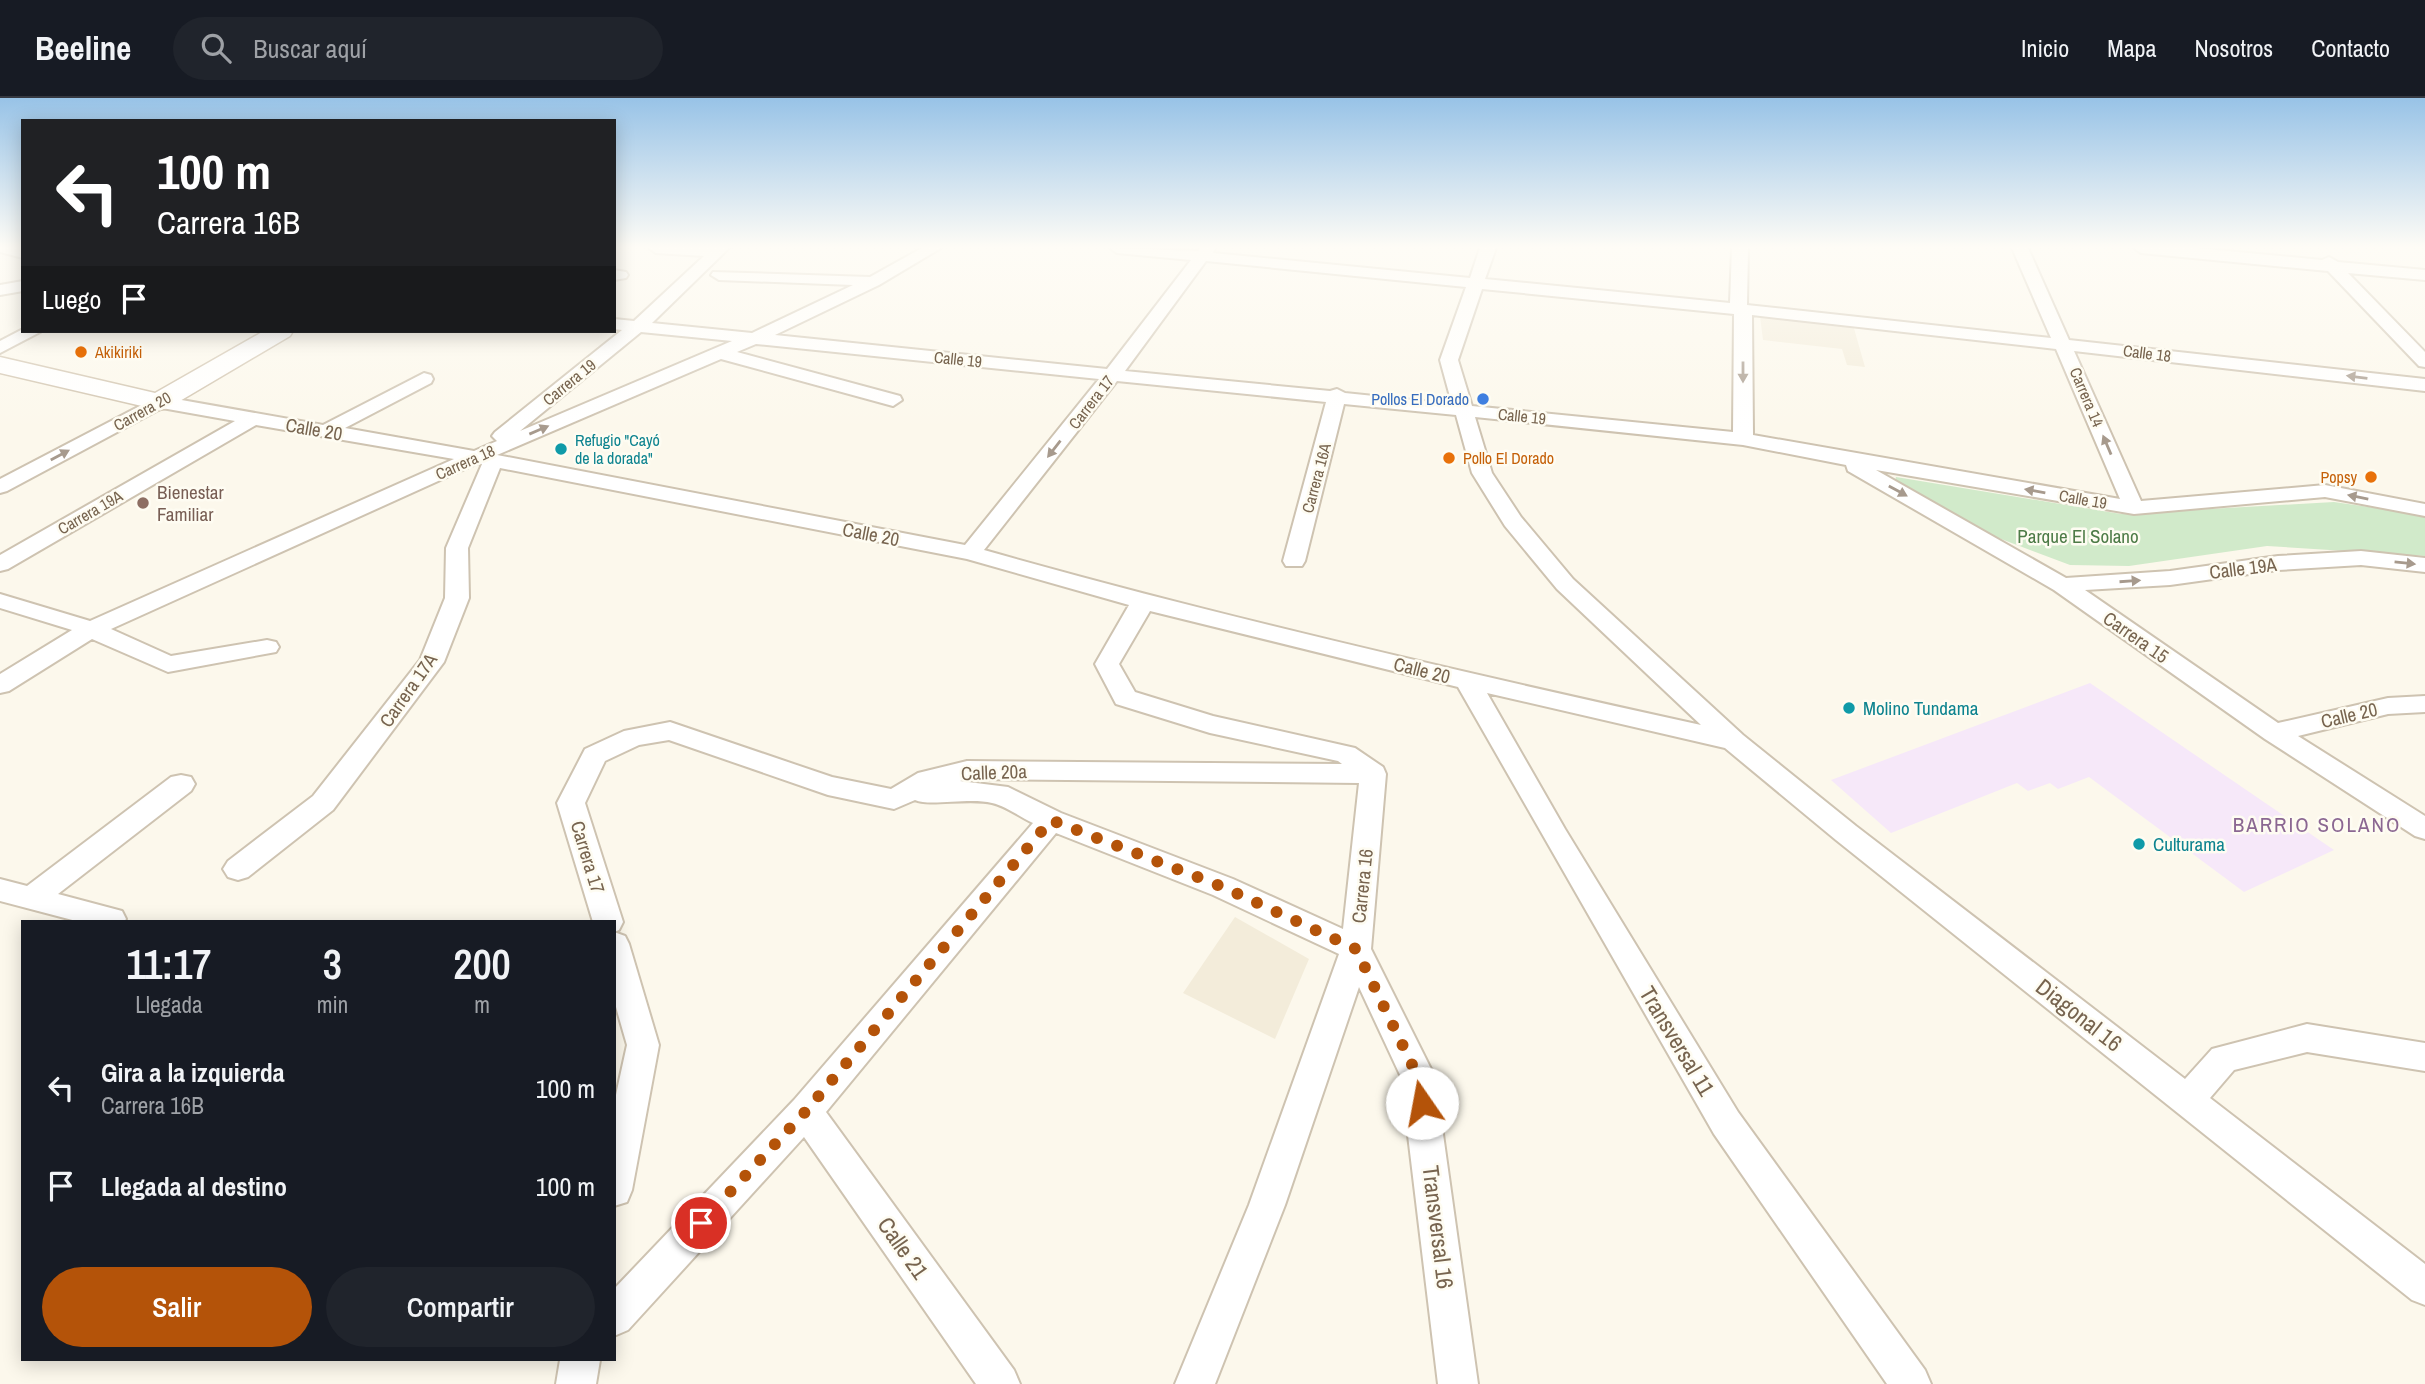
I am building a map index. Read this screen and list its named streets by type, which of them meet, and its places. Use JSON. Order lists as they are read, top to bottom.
{
  "streets": {
    "street": [
      "Calle 18",
      "Calle 19",
      "Carrera 19",
      "Carrera 14",
      "Carrera 17",
      "Carrera 20",
      "Calle 20",
      "Carrera 18",
      "Carrera 16A",
      "Carrera 19A",
      "Calle 19A",
      "Carrera 15",
      "Carrera 17A",
      "Calle 20a",
      "Carrera 16",
      "Diagonal 16",
      "Transversal 11",
      "Transversal 16",
      "Calle 21"
    ]
  },
  "crossings": [
    ["Calle 18", "Carrera 14"],
    ["Calle 19", "Carrera 19"],
    ["Calle 19", "Carrera 14"],
    ["Calle 19", "Carrera 17"],
    ["Calle 19", "Carrera 18"],
    ["Calle 19", "Carrera 16A"],
    ["Calle 19", "Carrera 15"],
    ["Carrera 19", "Calle 20"],
    ["Carrera 19", "Carrera 18"],
    ["Carrera 19", "Carrera 17A"],
    ["Carrera 17", "Calle 20"],
    ["Carrera 20", "Calle 20"],
    ["Calle 20", "Carrera 18"],
    ["Calle 20", "Carrera 19A"],
    ["Calle 20", "Carrera 15"],
    ["Calle 20", "Carrera 17A"],
    ["Calle 20", "Diagonal 16"],
    ["Calle 20", "Transversal 11"],
    ["Carrera 18", "Carrera 17A"],
    ["Calle 19A", "Carrera 15"],
    ["Calle 20a", "Carrera 16"],
    ["Carrera 16", "Transversal 16"]
  ],
  "one_way": [
    "Calle 18",
    "Carrera 14",
    "Carrera 17",
    "Carrera 20",
    "Calle 19A",
    "Carrera 15"
  ],
  "districts": ["BARRIO SOLANO"],
  "parks": ["Parque El Solano"],
  "places": [
    "Akikiriki",
    "Pollos El Dorado",
    "Refugio \"Cayó de la dorada\"",
    "Pollo El Dorado",
    "Popsy",
    "Bienestar Familiar",
    "Molino Tundama",
    "Culturama"
  ],
  "page": {
    "header": "Beeline",
    "search": "Buscar aquí",
    "nav": [
      "Inicio",
      "Mapa",
      "Nosotros",
      "Contacto"
    ],
    "turn": ["100 m", "Carrera 16B"],
    "then": "Luego",
    "eta": [
      "11:17",
      "Llegada",
      "3",
      "min",
      "200",
      "m"
    ],
    "list": [
      {
        "name": "Gira a la izquierda",
        "note": "Carrera 16B",
        "value": "100 m"
      },
      {
        "name": "Llegada al destino",
        "value": "100 m"
      }
    ],
    "buttons": ["Salir", "Compartir"]
  }
}
